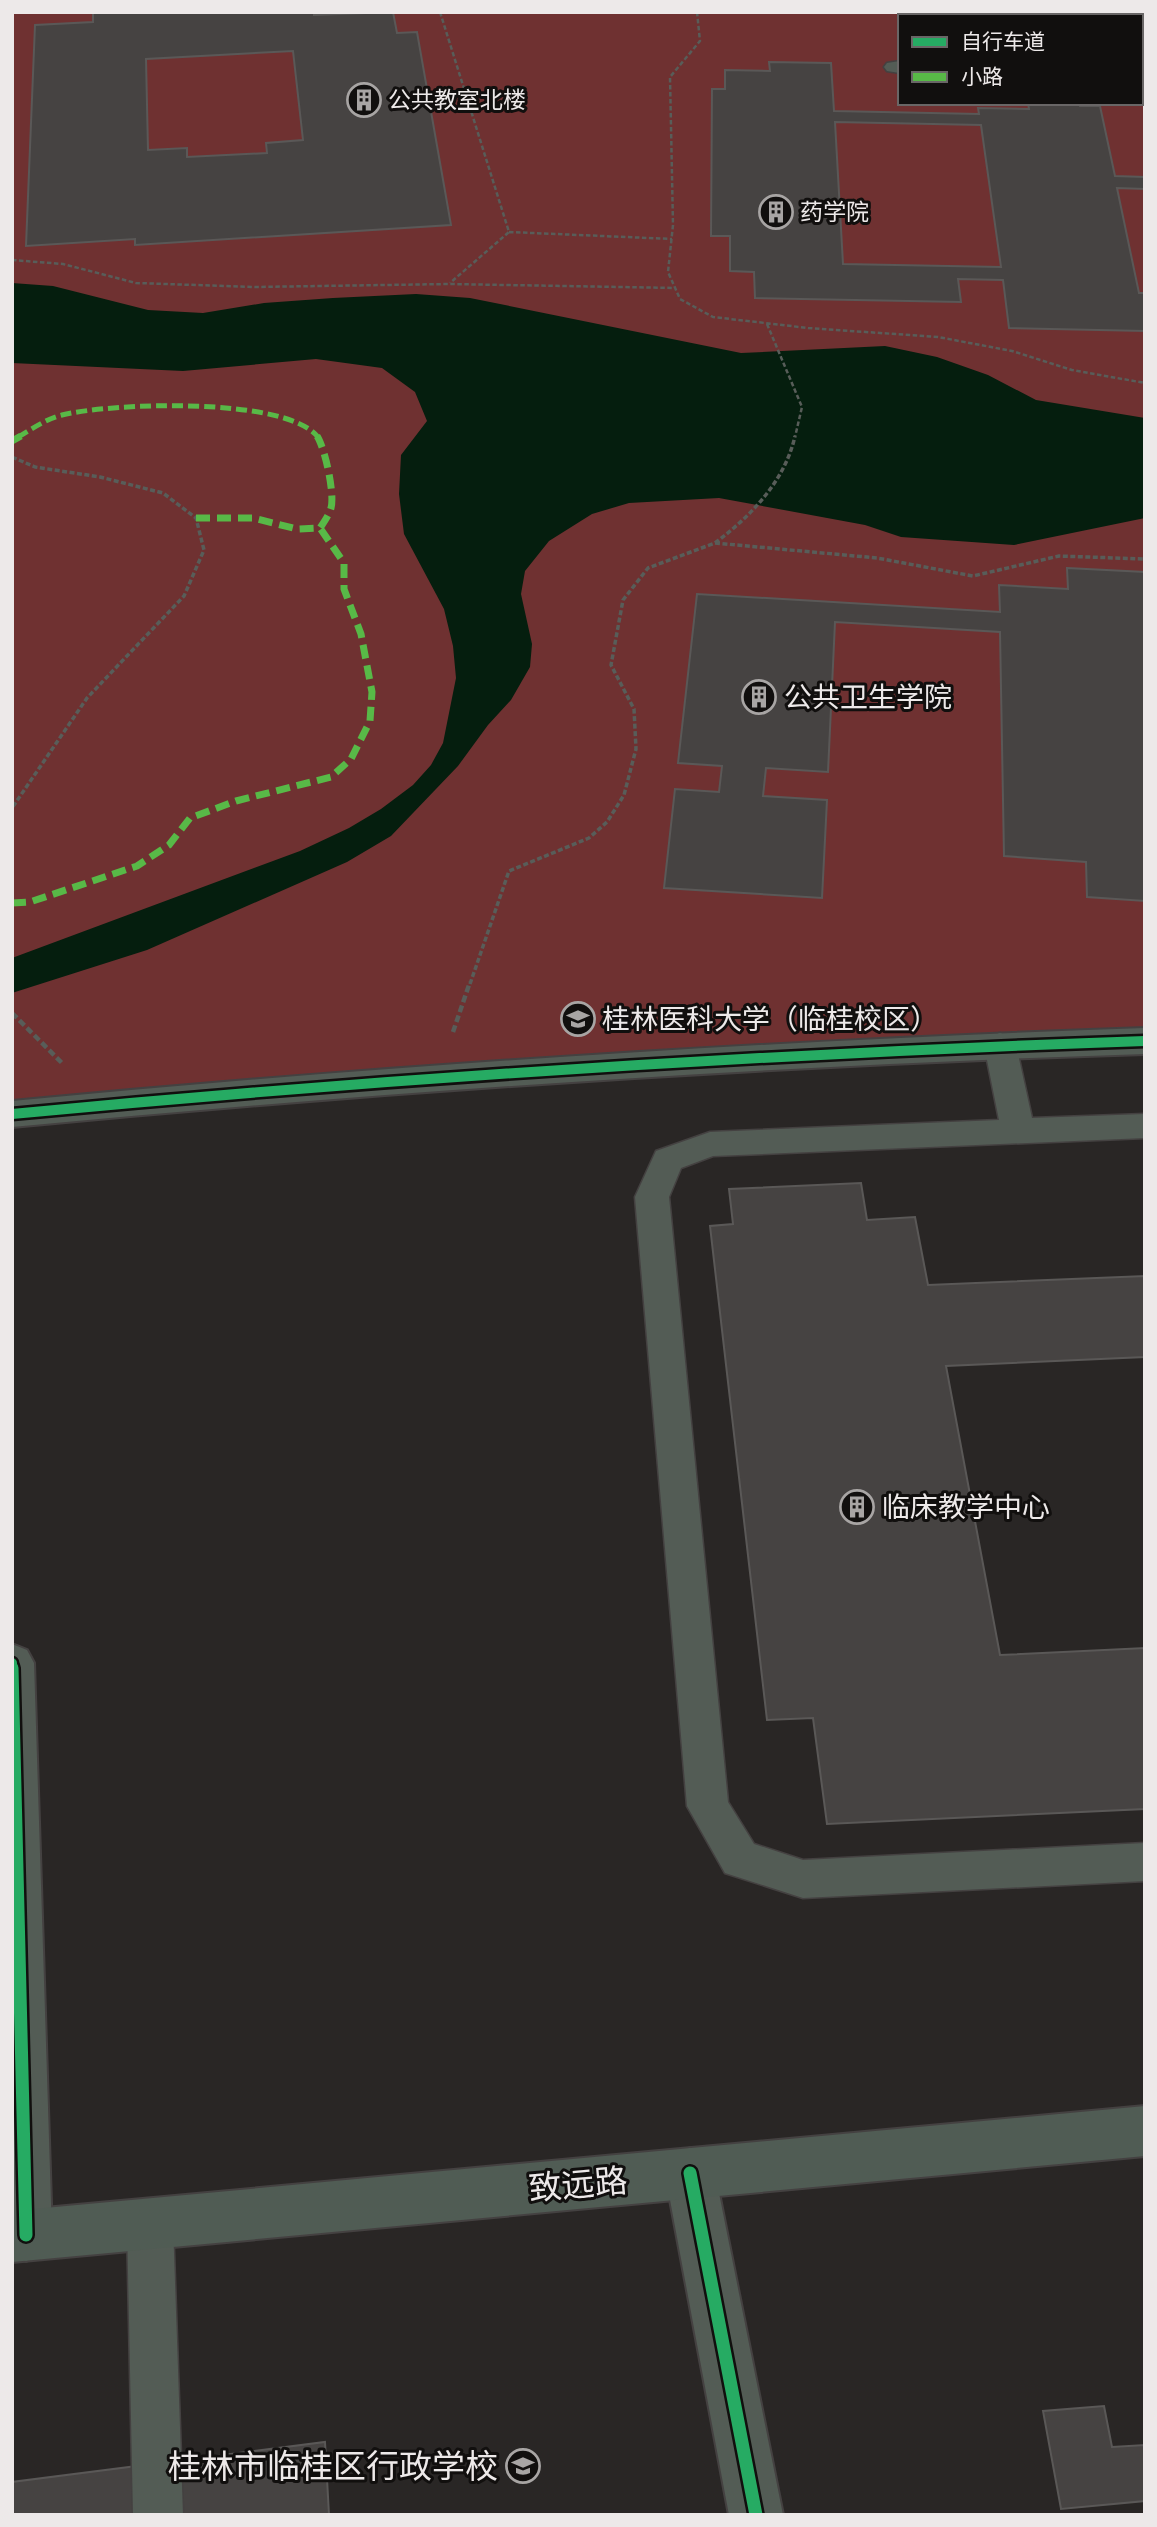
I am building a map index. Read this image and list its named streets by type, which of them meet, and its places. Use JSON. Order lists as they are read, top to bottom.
{
  "streets": {
    "main road": ["致远路"]
  },
  "places": {
    "building": [
      "公共教室北楼",
      "药学院",
      "公共卫生学院",
      "临床教学中心"
    ],
    "school or university": ["桂林医科大学（临桂校区）", "桂林市临桂区行政学校"]
  },
  "legend": ["自行车道", "小路"]
}
